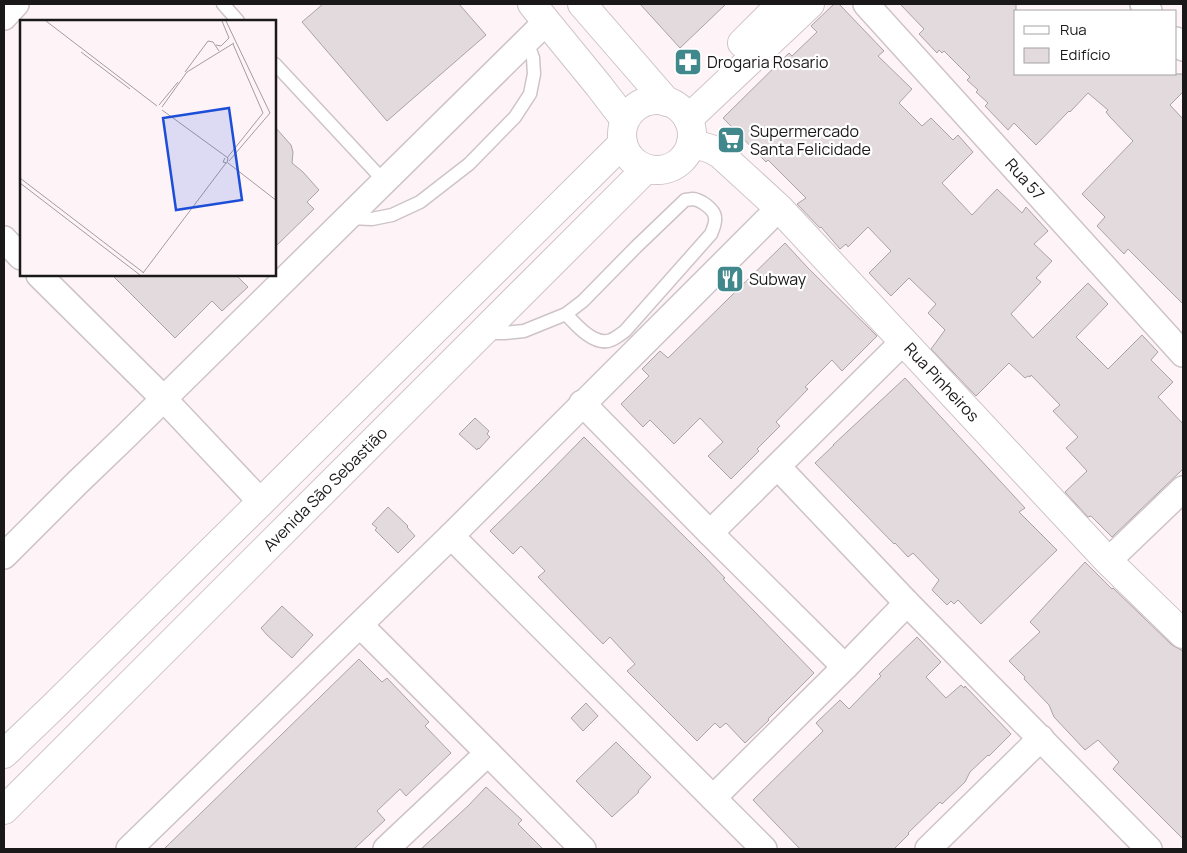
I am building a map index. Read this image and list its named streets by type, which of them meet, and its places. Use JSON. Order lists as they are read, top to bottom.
{
  "streets": {
    "main road": ["Rua Pinheiros", "Avenida São Sebastião"],
    "street": ["Rua 57"]
  },
  "crossings": [
    ["Rua Pinheiros", "Avenida São Sebastião"]
  ],
  "places": {
    "pharmacy": ["Drogaria Rosario"],
    "supermarket": ["Supermercado Santa Felicidade"],
    "restaurant": ["Subway"]
  },
  "legend": ["Rua", "Edifício"]
}
